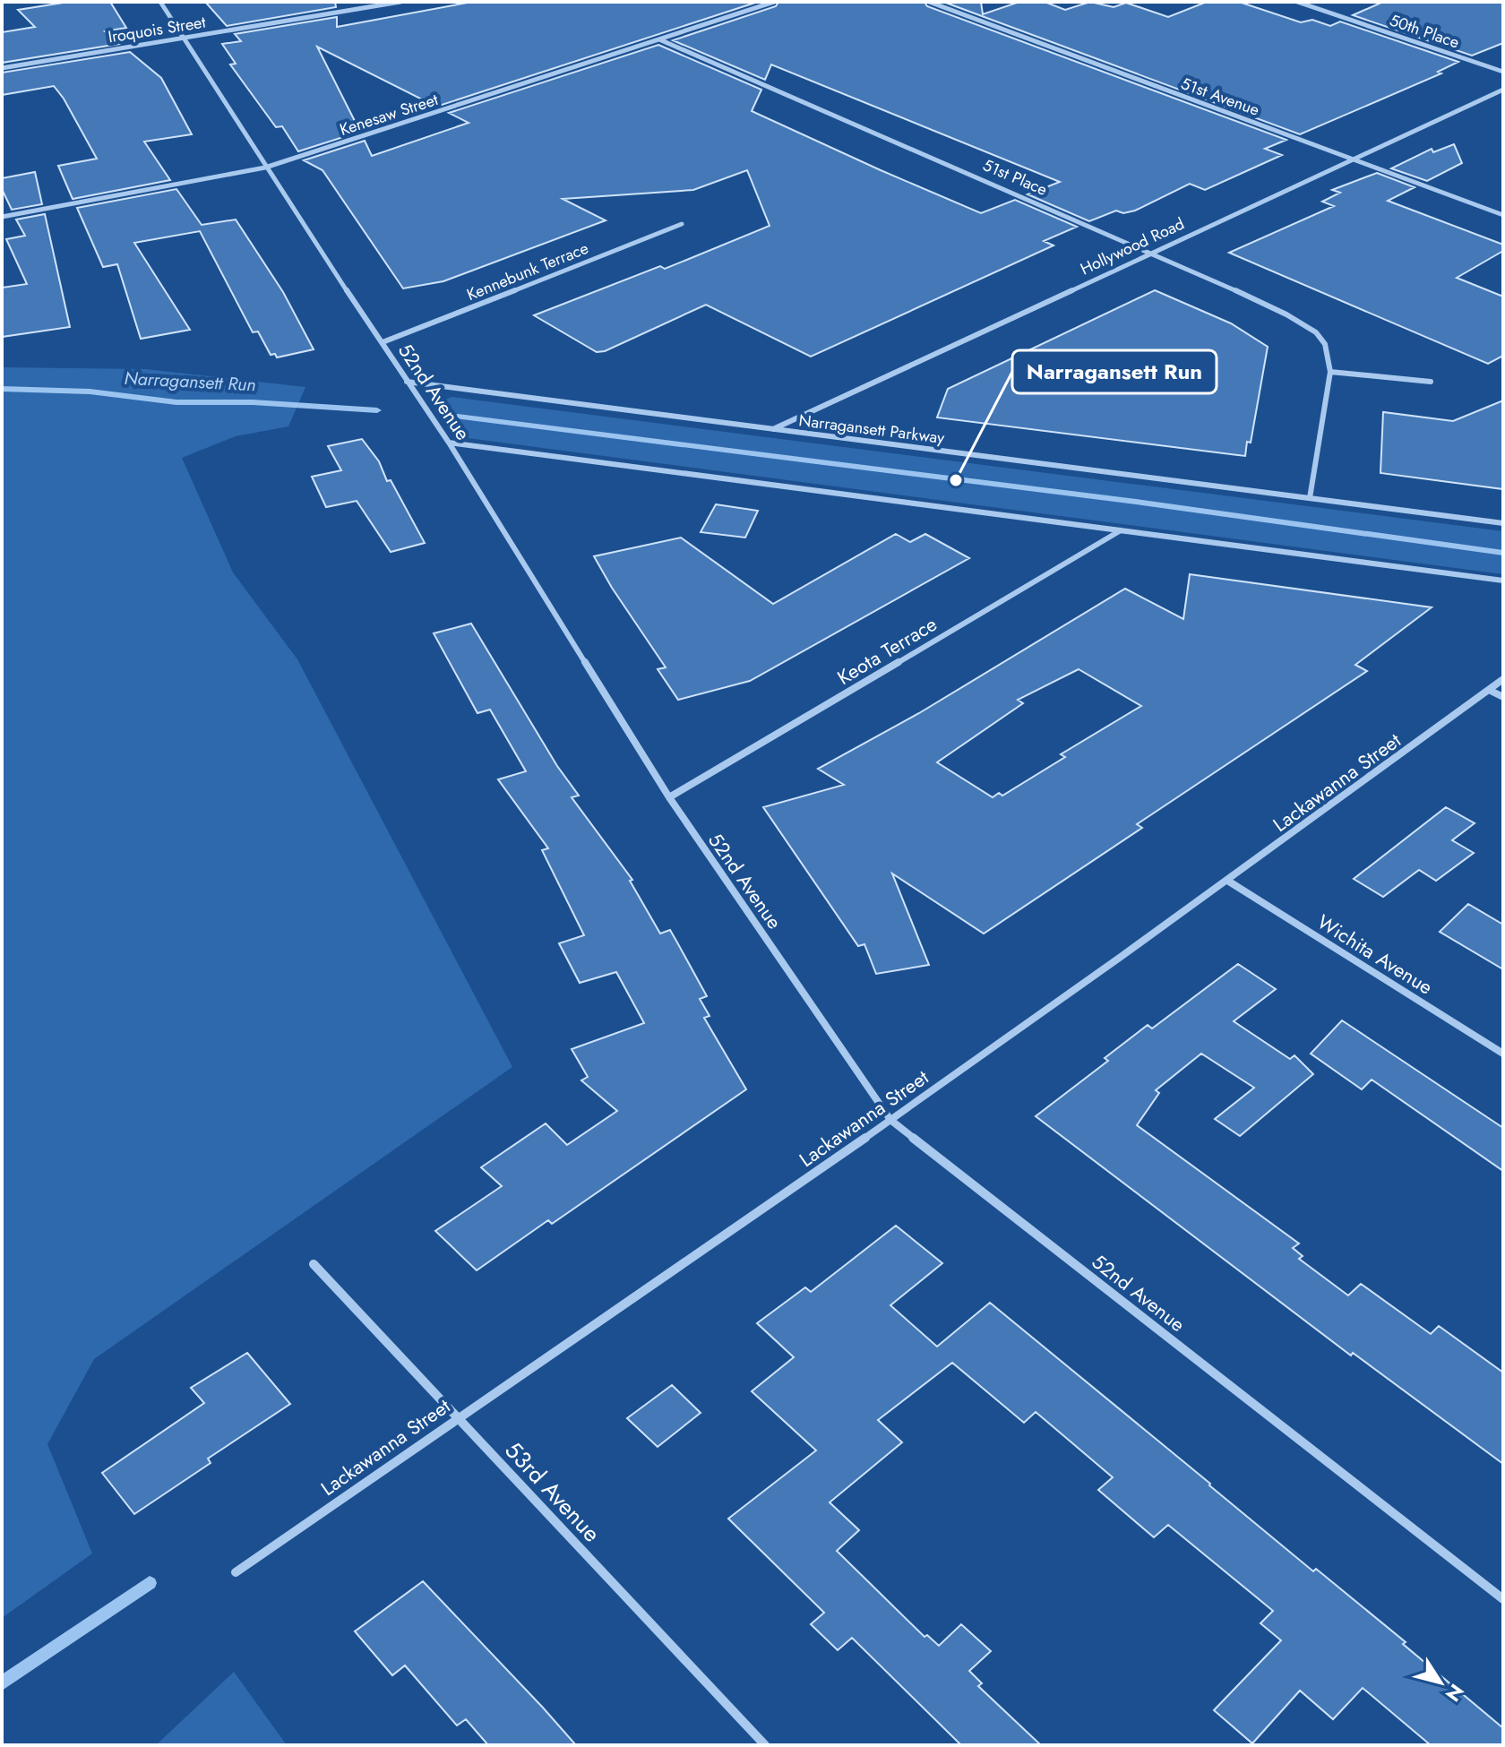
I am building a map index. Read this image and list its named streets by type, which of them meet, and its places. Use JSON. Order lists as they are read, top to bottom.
{
  "streets": {
    "street": [
      "Iroquois Street",
      "50th Place",
      "51st Avenue",
      "Kenesaw Street",
      "51st Place",
      "Hollywood Road",
      "Kennebunk Terrace",
      "52nd Avenue",
      "Narragansett Parkway",
      "Keota Terrace",
      "Lackawanna Street",
      "Wichita Avenue",
      "53rd Avenue"
    ]
  },
  "crossings": [
    ["Iroquois Street", "52nd Avenue"],
    ["51st Avenue", "Hollywood Road"],
    ["Kenesaw Street", "51st Place"],
    ["Kenesaw Street", "52nd Avenue"],
    ["51st Place", "Hollywood Road"],
    ["51st Place", "Narragansett Parkway"],
    ["Hollywood Road", "Narragansett Parkway"],
    ["Kennebunk Terrace", "52nd Avenue"],
    ["52nd Avenue", "Narragansett Parkway"],
    ["52nd Avenue", "Keota Terrace"],
    ["52nd Avenue", "Lackawanna Street"],
    ["Lackawanna Street", "Wichita Avenue"],
    ["Lackawanna Street", "53rd Avenue"]
  ],
  "water": ["Narragansett Run"],
  "places": ["Narragansett Run"],
  "north": "bottom right"
}
